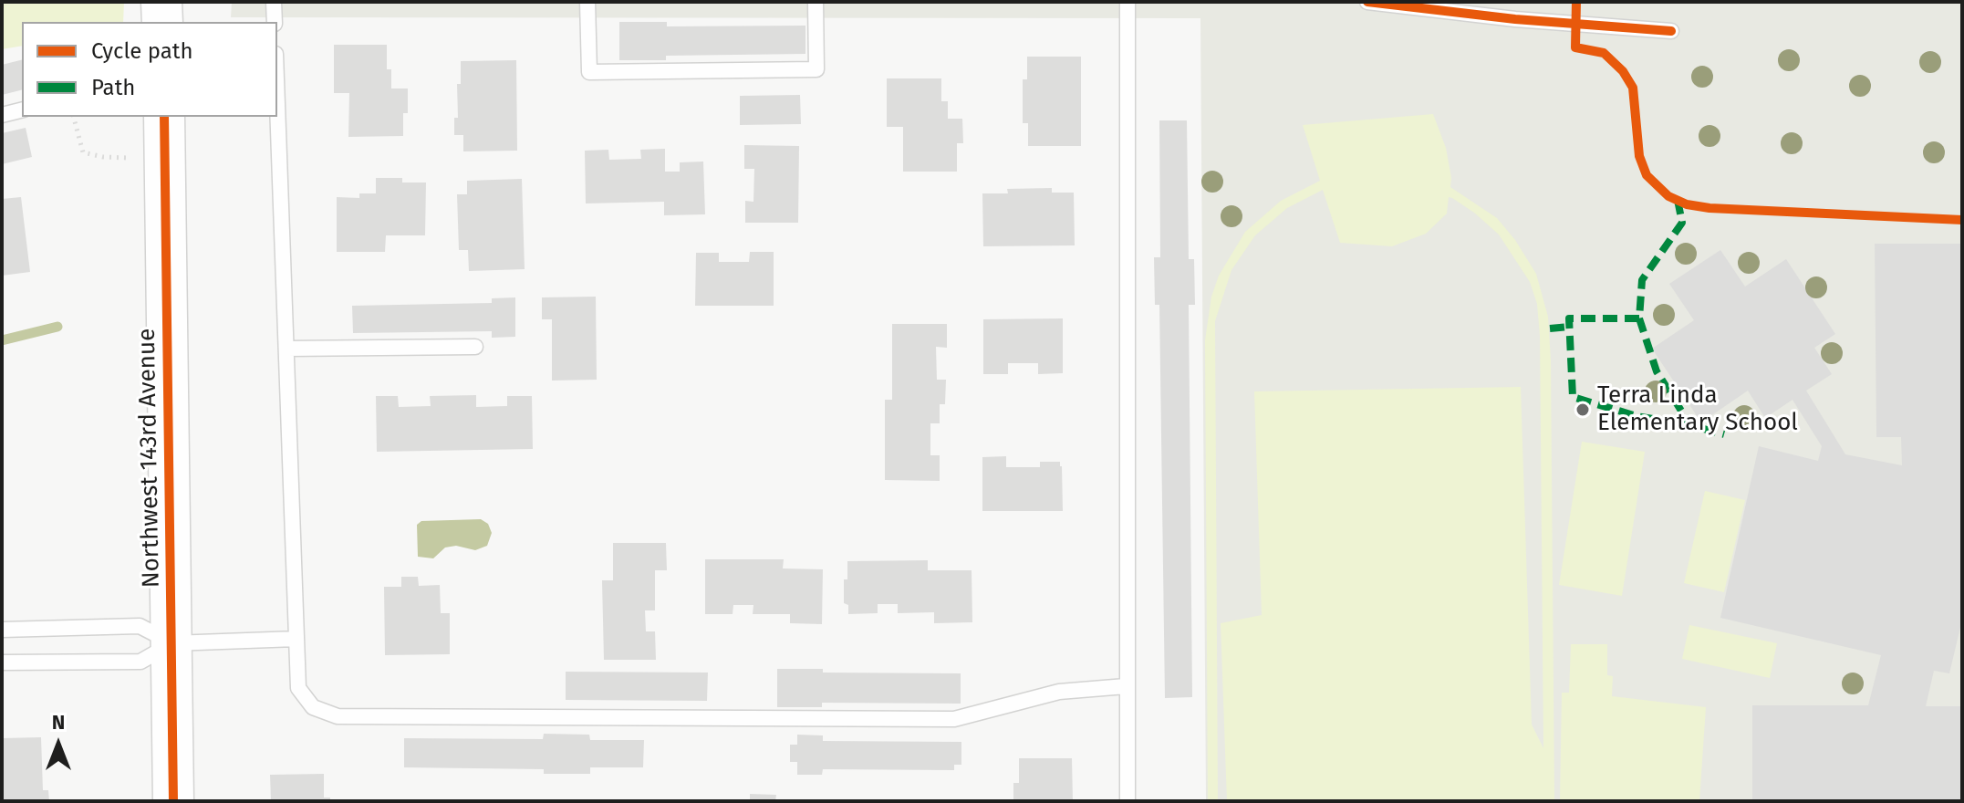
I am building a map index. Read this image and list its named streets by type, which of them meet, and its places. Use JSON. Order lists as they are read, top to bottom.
{
  "streets": {
    "main road": ["Northwest 143rd Avenue"]
  },
  "places": ["Terra Linda Elementary School"],
  "legend": ["Cycle path", "Path"],
  "north": "top"
}
